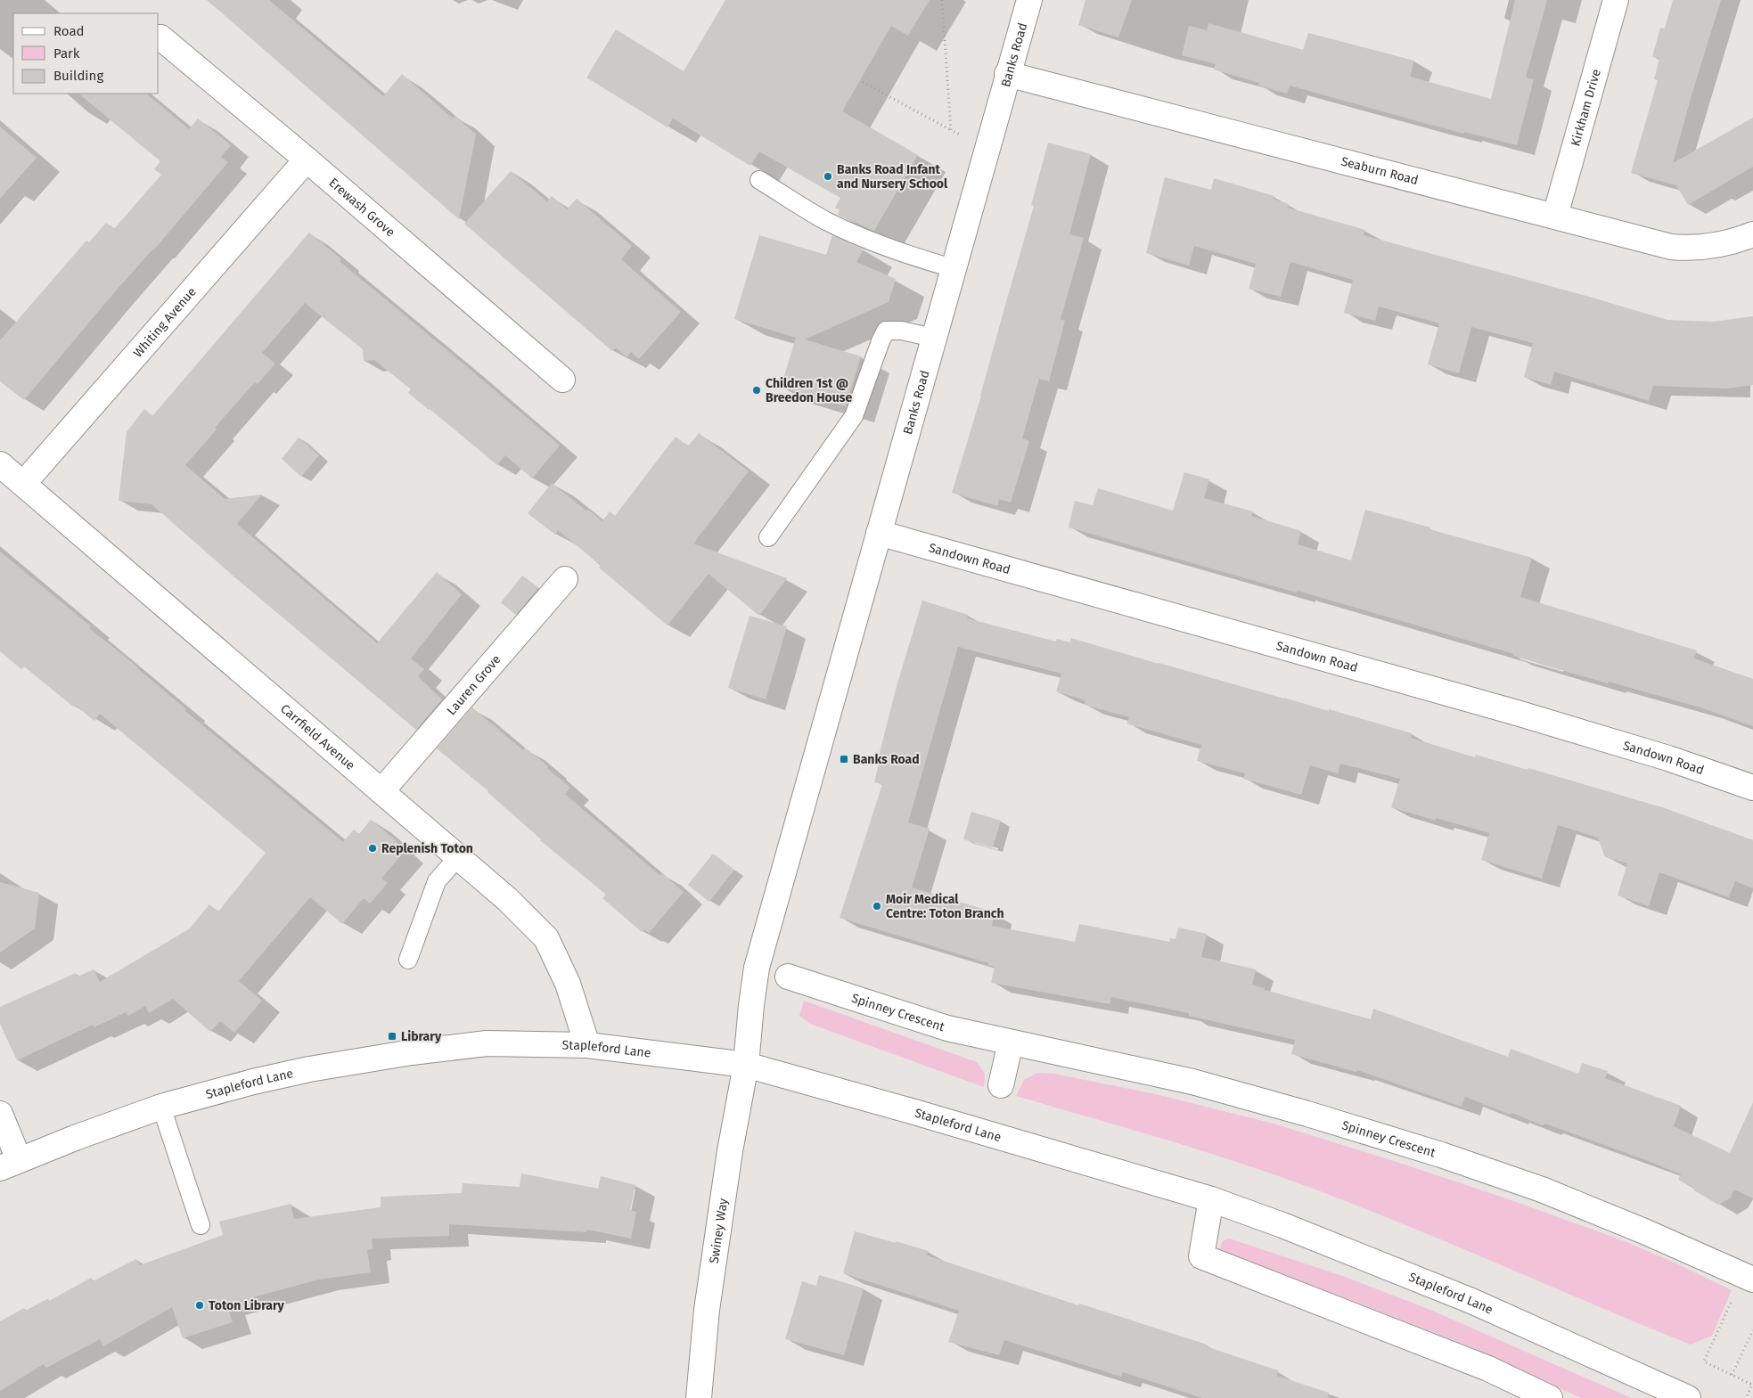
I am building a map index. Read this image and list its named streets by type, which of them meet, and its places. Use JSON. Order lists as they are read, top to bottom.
{
  "streets": {
    "street": [
      "Banks Road",
      "Kirkham Drive",
      "Seaburn Road",
      "Erewash Grove",
      "Whiting Avenue",
      "Sandown Road",
      "Lauren Grove",
      "Carrfield Avenue",
      "Spinney Crescent",
      "Stapleford Lane",
      "Swiney Way"
    ]
  },
  "crossings": [
    ["Banks Road", "Seaburn Road"],
    ["Banks Road", "Sandown Road"],
    ["Banks Road", "Stapleford Lane"],
    ["Banks Road", "Swiney Way"],
    ["Kirkham Drive", "Seaburn Road"],
    ["Erewash Grove", "Whiting Avenue"],
    ["Whiting Avenue", "Carrfield Avenue"],
    ["Lauren Grove", "Carrfield Avenue"],
    ["Carrfield Avenue", "Stapleford Lane"],
    ["Stapleford Lane", "Swiney Way"]
  ],
  "places": {
    "other": [
      "Banks Road Infant and Nursery School",
      "Children 1st @ Breedon House",
      "Replenish Toton",
      "Moir Medical Centre: Toton Branch",
      "Toton Library"
    ],
    "transit": ["Banks Road", "Library"]
  },
  "legend": ["Road", "Park", "Building"]
}
